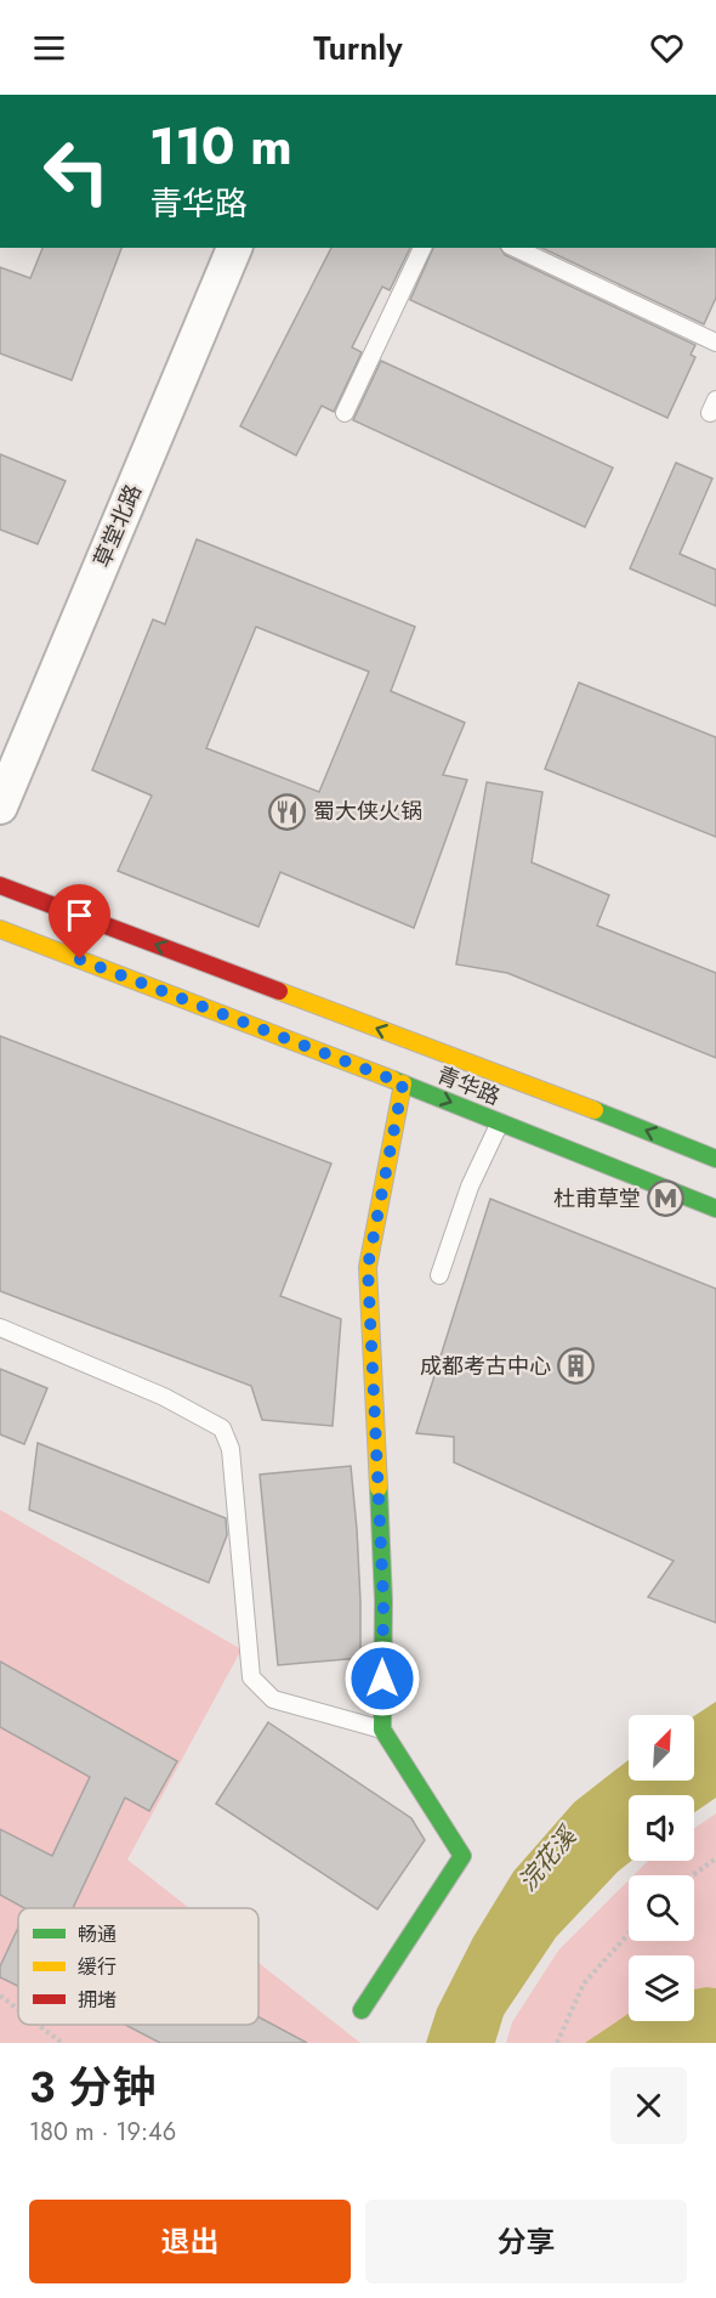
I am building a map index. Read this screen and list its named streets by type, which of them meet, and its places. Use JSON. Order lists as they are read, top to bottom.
{
  "streets": {
    "main road": ["青华路"],
    "street": ["草堂北路"]
  },
  "water": ["浣花溪"],
  "places": {
    "restaurant": ["蜀大侠火锅"],
    "metro station": ["杜甫草堂"],
    "building": ["成都考古中心"]
  },
  "legend": ["畅通", "缓行", "拥堵"],
  "north": "top right",
  "page": {
    "header": "Turnly",
    "turn": ["110 m", "青华路"],
    "heading": ["3 分钟", "180 m · 19:46"],
    "buttons": ["退出", "分享"]
  }
}
